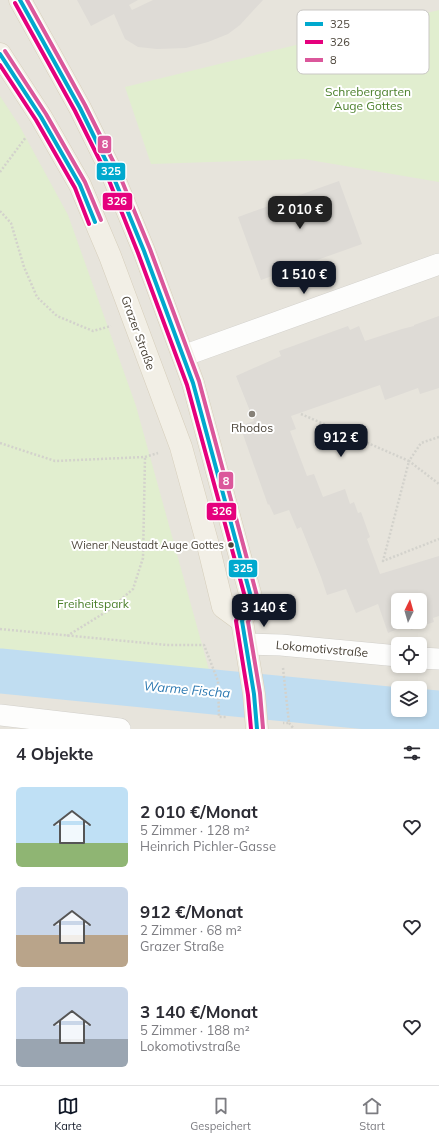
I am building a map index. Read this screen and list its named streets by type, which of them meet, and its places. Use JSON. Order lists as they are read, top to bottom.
{
  "streets": {
    "main road": ["Grazer Straße"],
    "street": ["Lokomotivstraße"]
  },
  "water": ["Warme Fischa"],
  "parks": ["Schrebergarten Auge Gottes", "Freiheitspark"],
  "places": ["Rhodos", "Wiener Neustadt Auge Gottes"],
  "lines": ["transit line 325", "transit line 8", "transit line 326"],
  "legend": ["325", "326", "8"],
  "north": "top",
  "page": {
    "price": [
      "2 010 €",
      "1 510 €",
      "912 €",
      "3 140 €"
    ],
    "heading": "4 Objekte",
    "list": [
      {
        "name": "2 010 €/Monat",
        "note": "5 Zimmer · 128 m² · Heinrich Pichler-Gasse"
      },
      {
        "name": "912 €/Monat",
        "note": "2 Zimmer · 68 m² · Grazer Straße"
      },
      {
        "name": "3 140 €/Monat",
        "note": "5 Zimmer · 188 m² · Lokomotivstraße"
      }
    ],
    "tabs": ["Karte", "Gespeichert", "Start"]
  }
}
